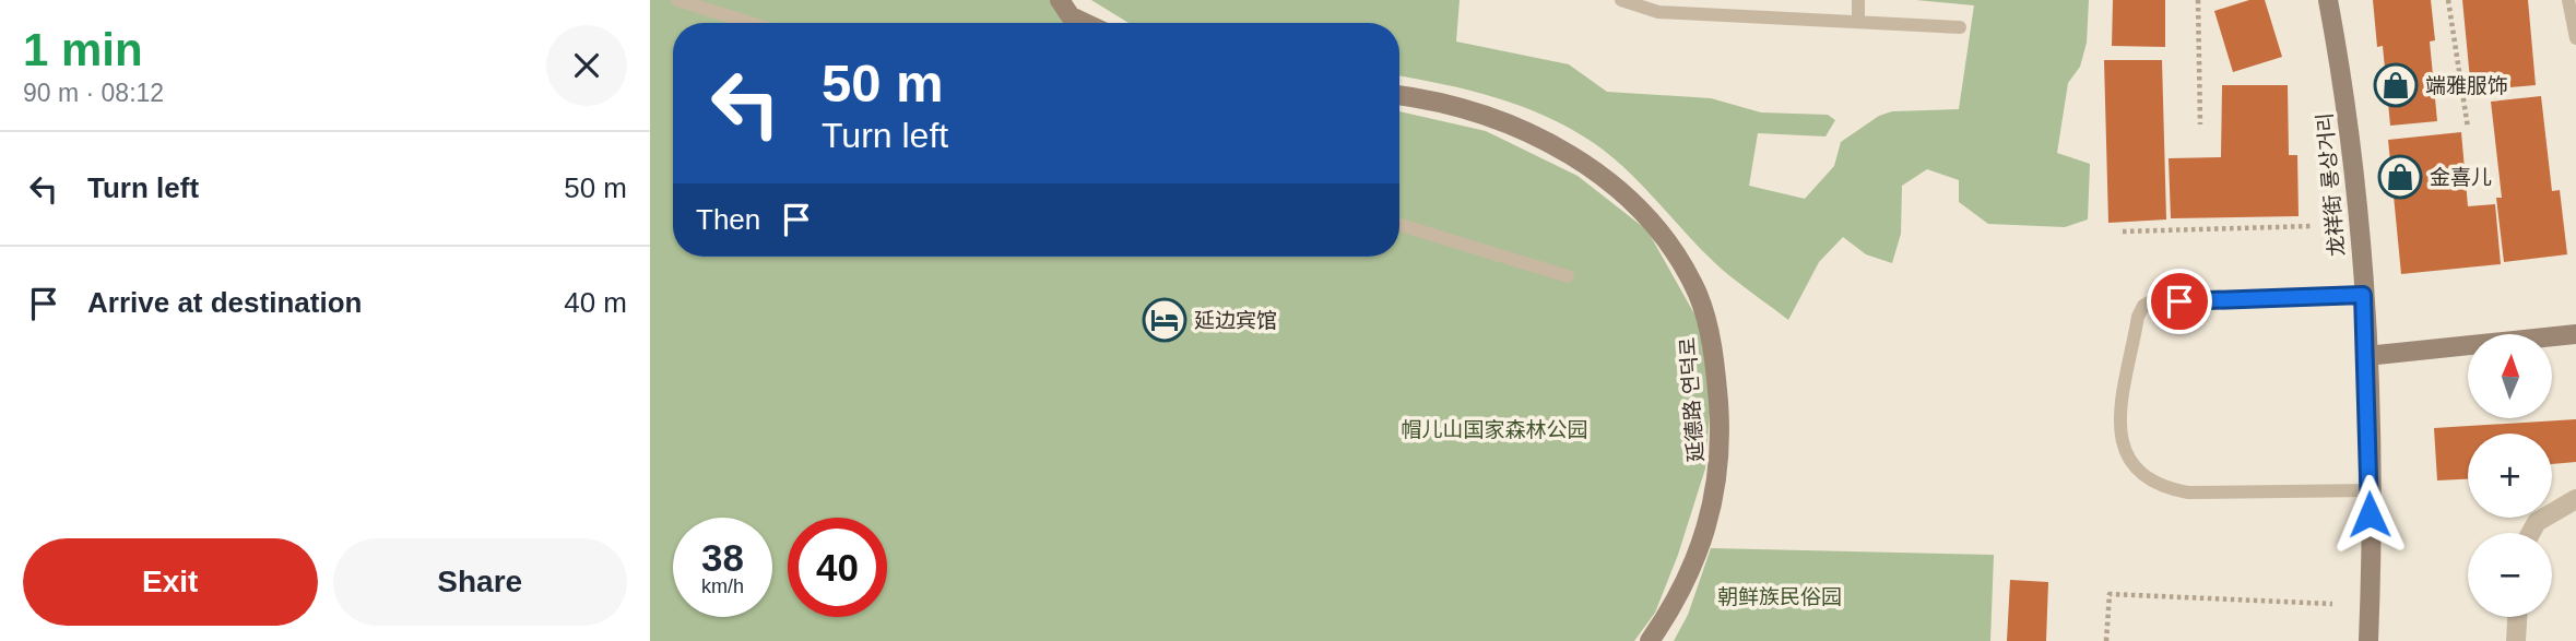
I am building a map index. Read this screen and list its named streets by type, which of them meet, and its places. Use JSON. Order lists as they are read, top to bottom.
{
  "streets": {
    "street": ["龙祥街 룡상거리", "延德路 연덕로"]
  },
  "parks": ["帽儿山国家森林公园", "朝鲜族民俗园"],
  "places": {
    "shop": ["端雅服饰", "金喜儿"],
    "hotel": ["延边宾馆"]
  },
  "north": "top",
  "page": {
    "heading": ["1 min", "90 m · 08:12"],
    "turn": ["50 m", "Turn left"],
    "list": [
      {
        "name": "Turn left",
        "value": "50 m"
      },
      {
        "name": "Arrive at destination",
        "value": "40 m"
      }
    ],
    "then": "Then",
    "map_buttons": ["+", "−"],
    "speed": "38 km/h",
    "limit": "40",
    "buttons": ["Exit", "Share"]
  }
}
